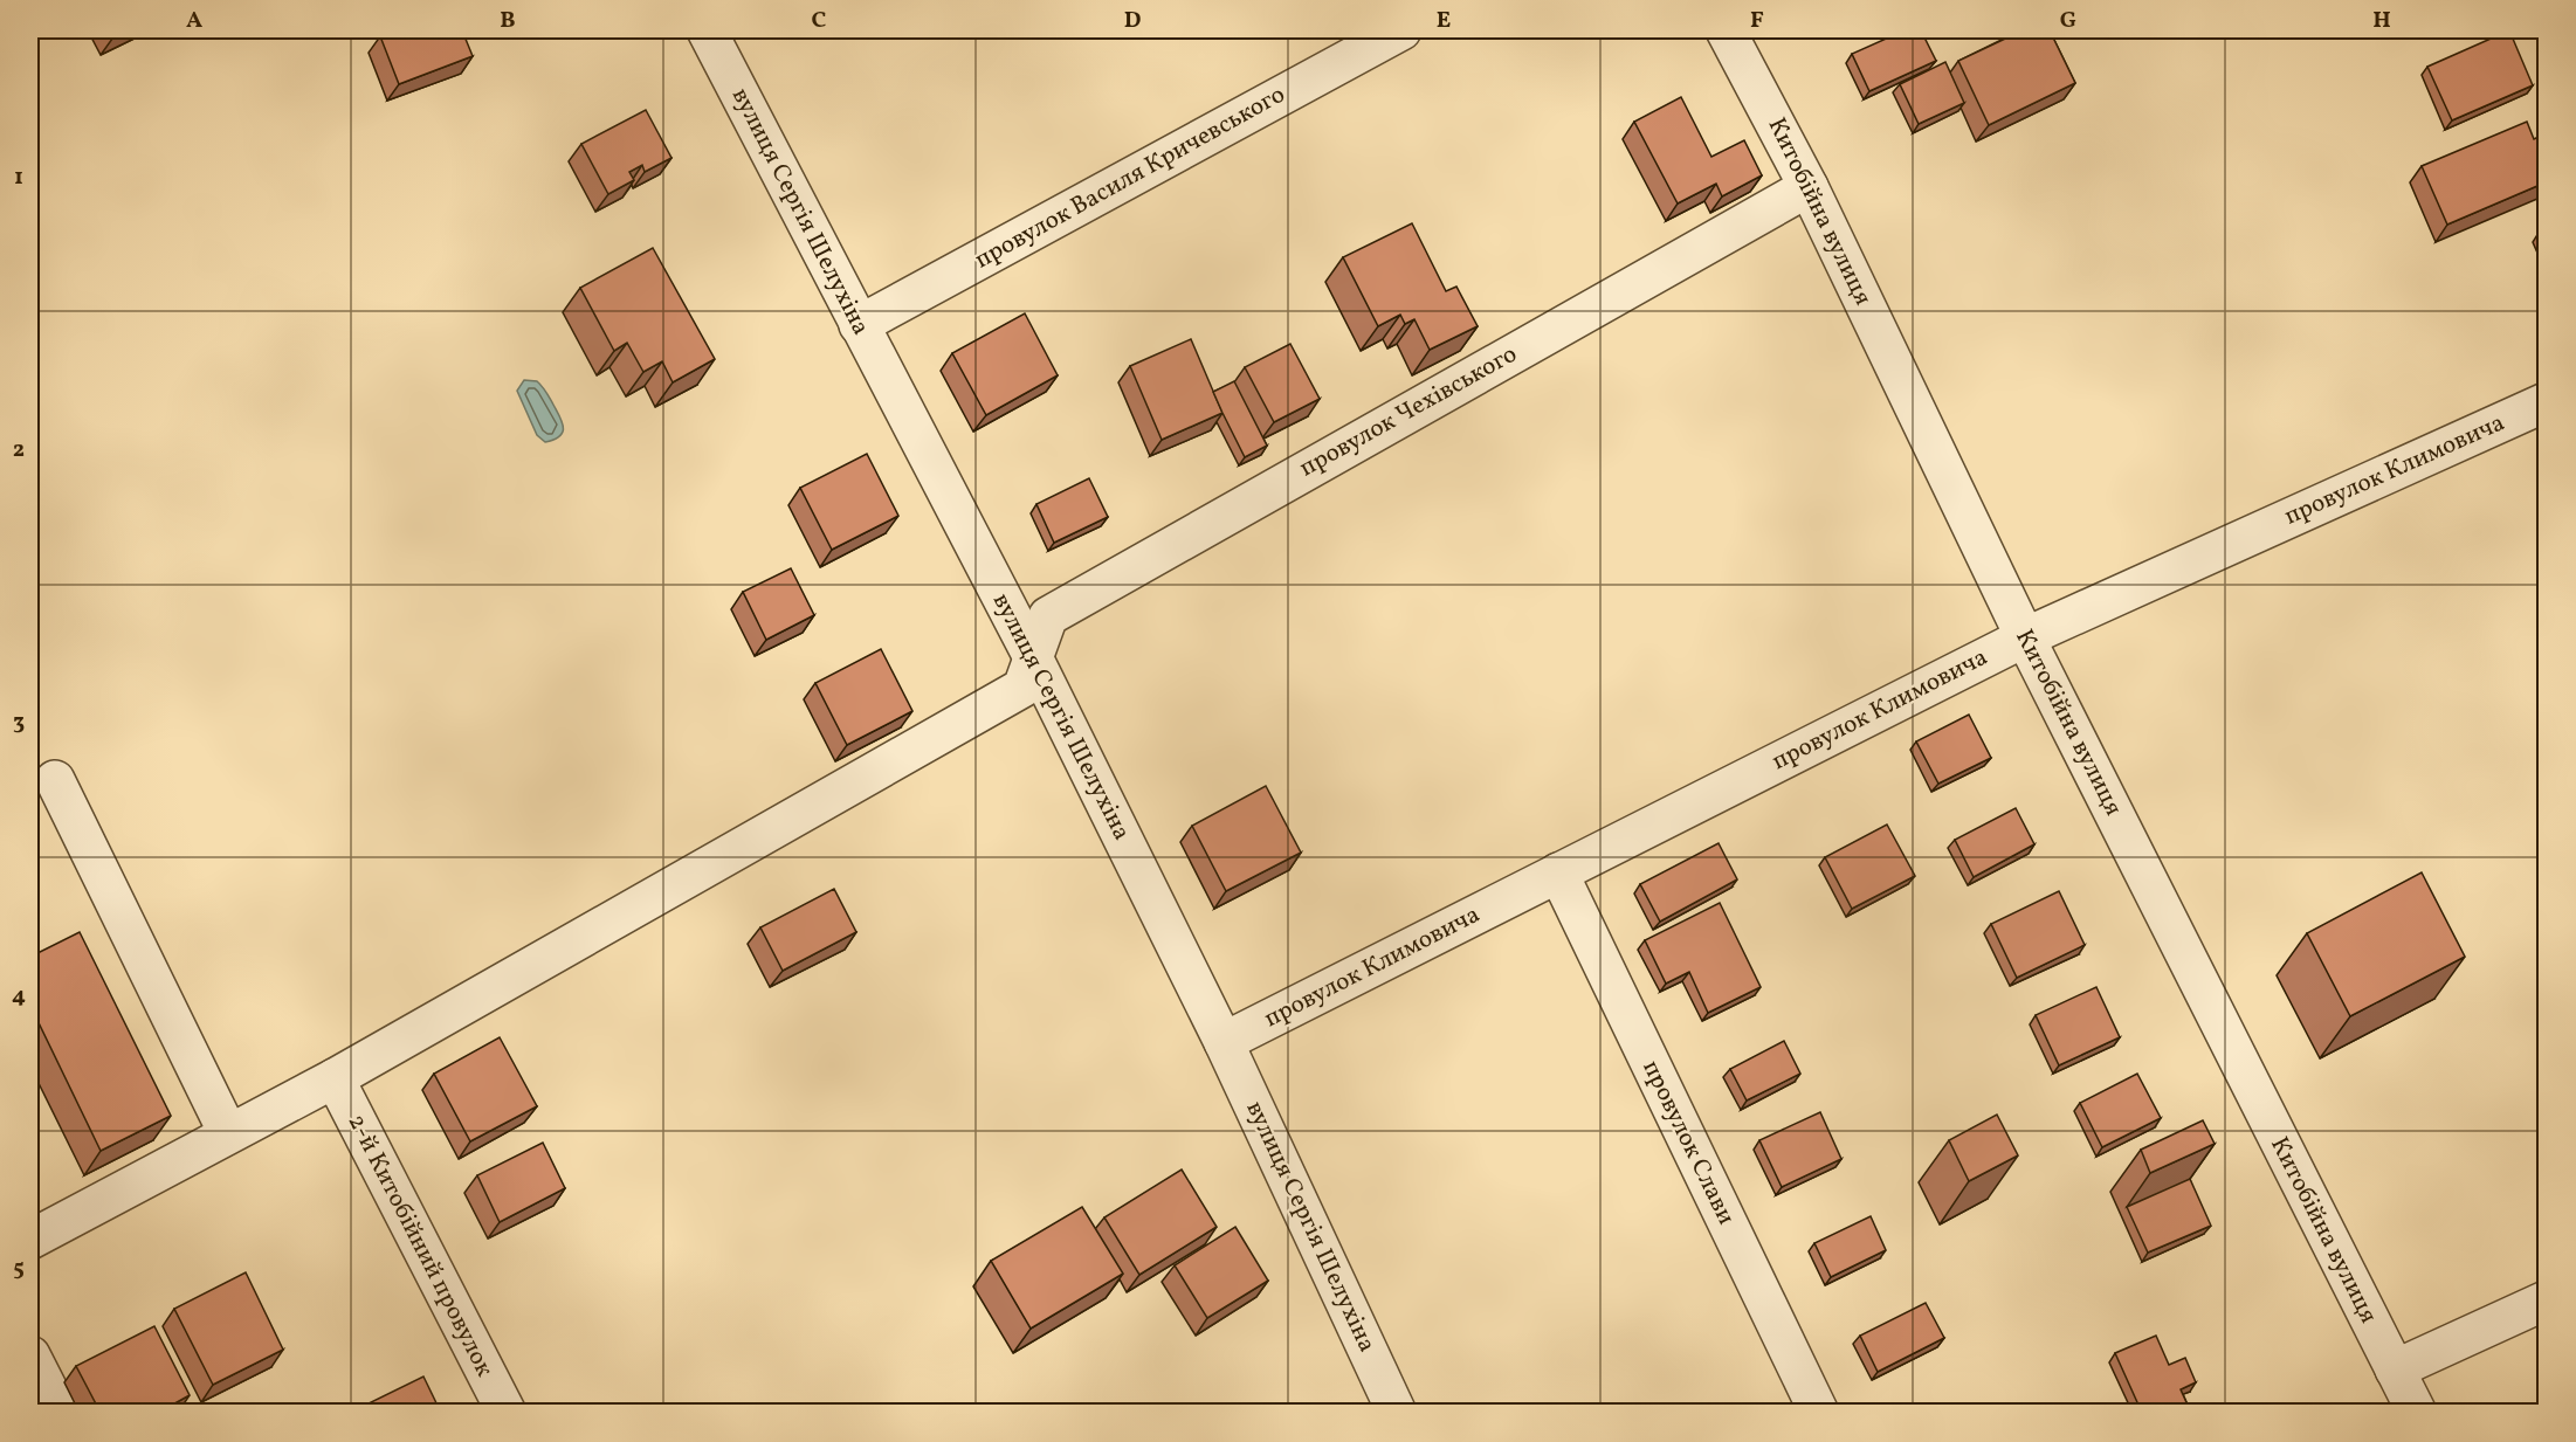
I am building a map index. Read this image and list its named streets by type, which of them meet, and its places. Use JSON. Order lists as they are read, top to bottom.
{
  "streets": {
    "street": [
      "провулок Василя Кричевського",
      "вулиця Сергія Шелухіна",
      "Китобійна вулиця",
      "провулок Чехівського",
      "провулок Климовича",
      "провулок Слави",
      "2-й Китобійний провулок"
    ]
  },
  "crossings": [
    ["провулок Василя Кричевського", "вулиця Сергія Шелухіна"],
    ["вулиця Сергія Шелухіна", "провулок Чехівського"],
    ["вулиця Сергія Шелухіна", "провулок Климовича"],
    ["Китобійна вулиця", "провулок Чехівського"],
    ["Китобійна вулиця", "провулок Климовича"],
    ["провулок Чехівського", "2-й Китобійний провулок"],
    ["провулок Климовича", "провулок Слави"]
  ],
  "grid": {
    "columns": [
      "A",
      "B",
      "C",
      "D",
      "E",
      "F",
      "G",
      "H"
    ],
    "rows": [
      "1",
      "2",
      "3",
      "4",
      "5"
    ]
  }
}
